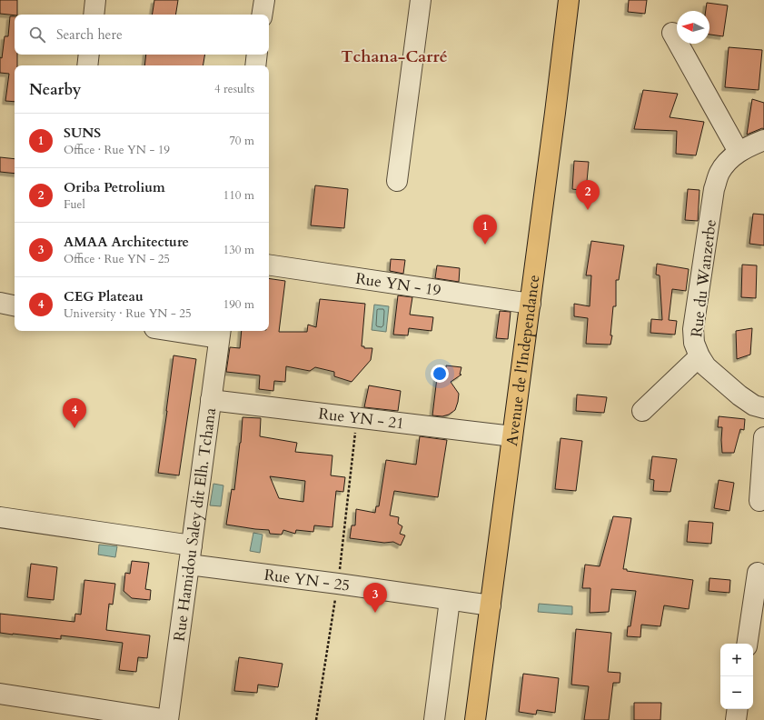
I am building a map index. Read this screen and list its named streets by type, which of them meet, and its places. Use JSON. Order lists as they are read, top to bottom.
{
  "streets": {
    "highway": ["Avenue de l'Independance"],
    "street": [
      "Rue du Wanzerbe",
      "Rue YN - 19",
      "Rue YN - 21",
      "Rue Hamidou Saley dit Elh. Tchana",
      "Rue YN - 25"
    ]
  },
  "crossings": [
    ["Rue YN - 19", "Avenue de l'Independance"],
    ["Avenue de l'Independance", "Rue YN - 21"],
    ["Avenue de l'Independance", "Rue YN - 25"],
    ["Rue YN - 21", "Rue Hamidou Saley dit Elh. Tchana"],
    ["Rue Hamidou Saley dit Elh. Tchana", "Rue YN - 25"]
  ],
  "districts": ["Tchana-Carré"],
  "north": "left",
  "page": {
    "search": "Search here",
    "heading": ["Nearby", "4 results"],
    "list": [
      {
        "mark": "1",
        "name": "SUNS",
        "note": "Office · Rue YN - 19",
        "value": "70 m"
      },
      {
        "mark": "2",
        "name": "Oriba Petrolium",
        "note": "Fuel",
        "value": "110 m"
      },
      {
        "mark": "3",
        "name": "AMAA Architecture",
        "note": "Office · Rue YN - 25",
        "value": "130 m"
      },
      {
        "mark": "4",
        "name": "CEG Plateau",
        "note": "University · Rue YN - 25",
        "value": "190 m"
      }
    ],
    "pins": [
      "2",
      "1",
      "4",
      "3"
    ],
    "map_buttons": ["+", "−"]
  }
}
